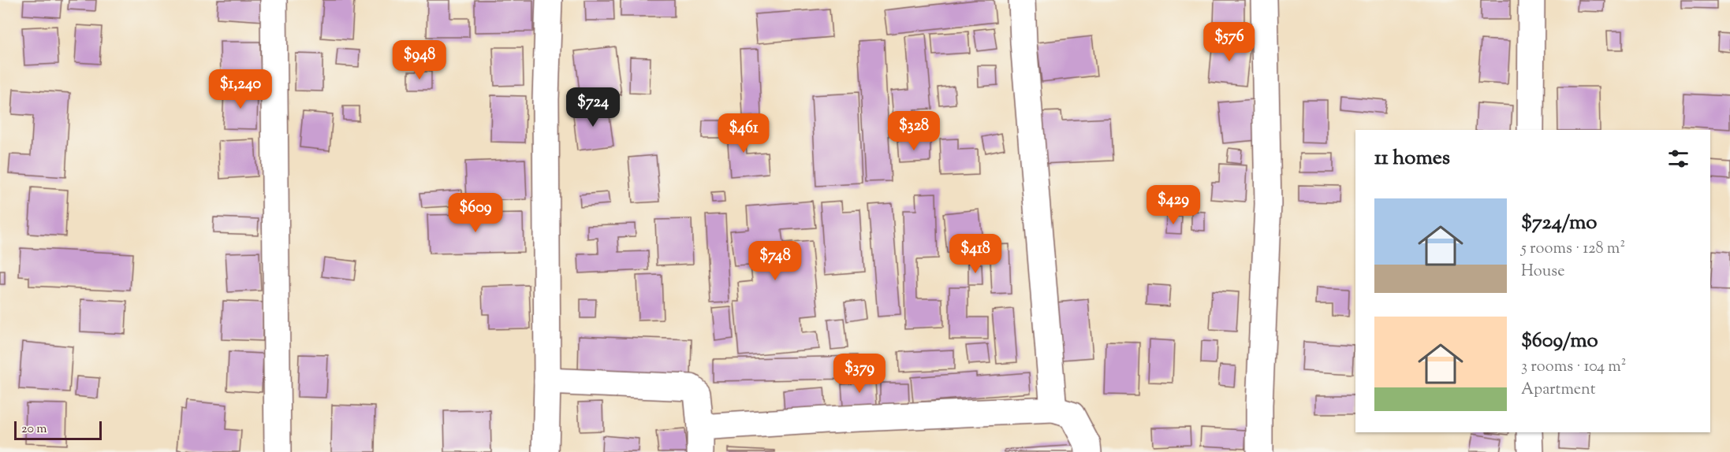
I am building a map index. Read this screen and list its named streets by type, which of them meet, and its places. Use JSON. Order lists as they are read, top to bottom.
{
  "scale_bar": "20 m",
  "page": {
    "price": [
      "$576",
      "$948",
      "$1,240",
      "$724",
      "$328",
      "$461",
      "$429",
      "$609",
      "$418",
      "$748",
      "$379"
    ],
    "heading": "11 homes",
    "list": [
      {
        "name": "$724/mo",
        "note": "5 rooms · 128 m² · House"
      },
      {
        "name": "$609/mo",
        "note": "3 rooms · 104 m² · Apartment"
      }
    ],
    "scale": "20 m"
  }
}
